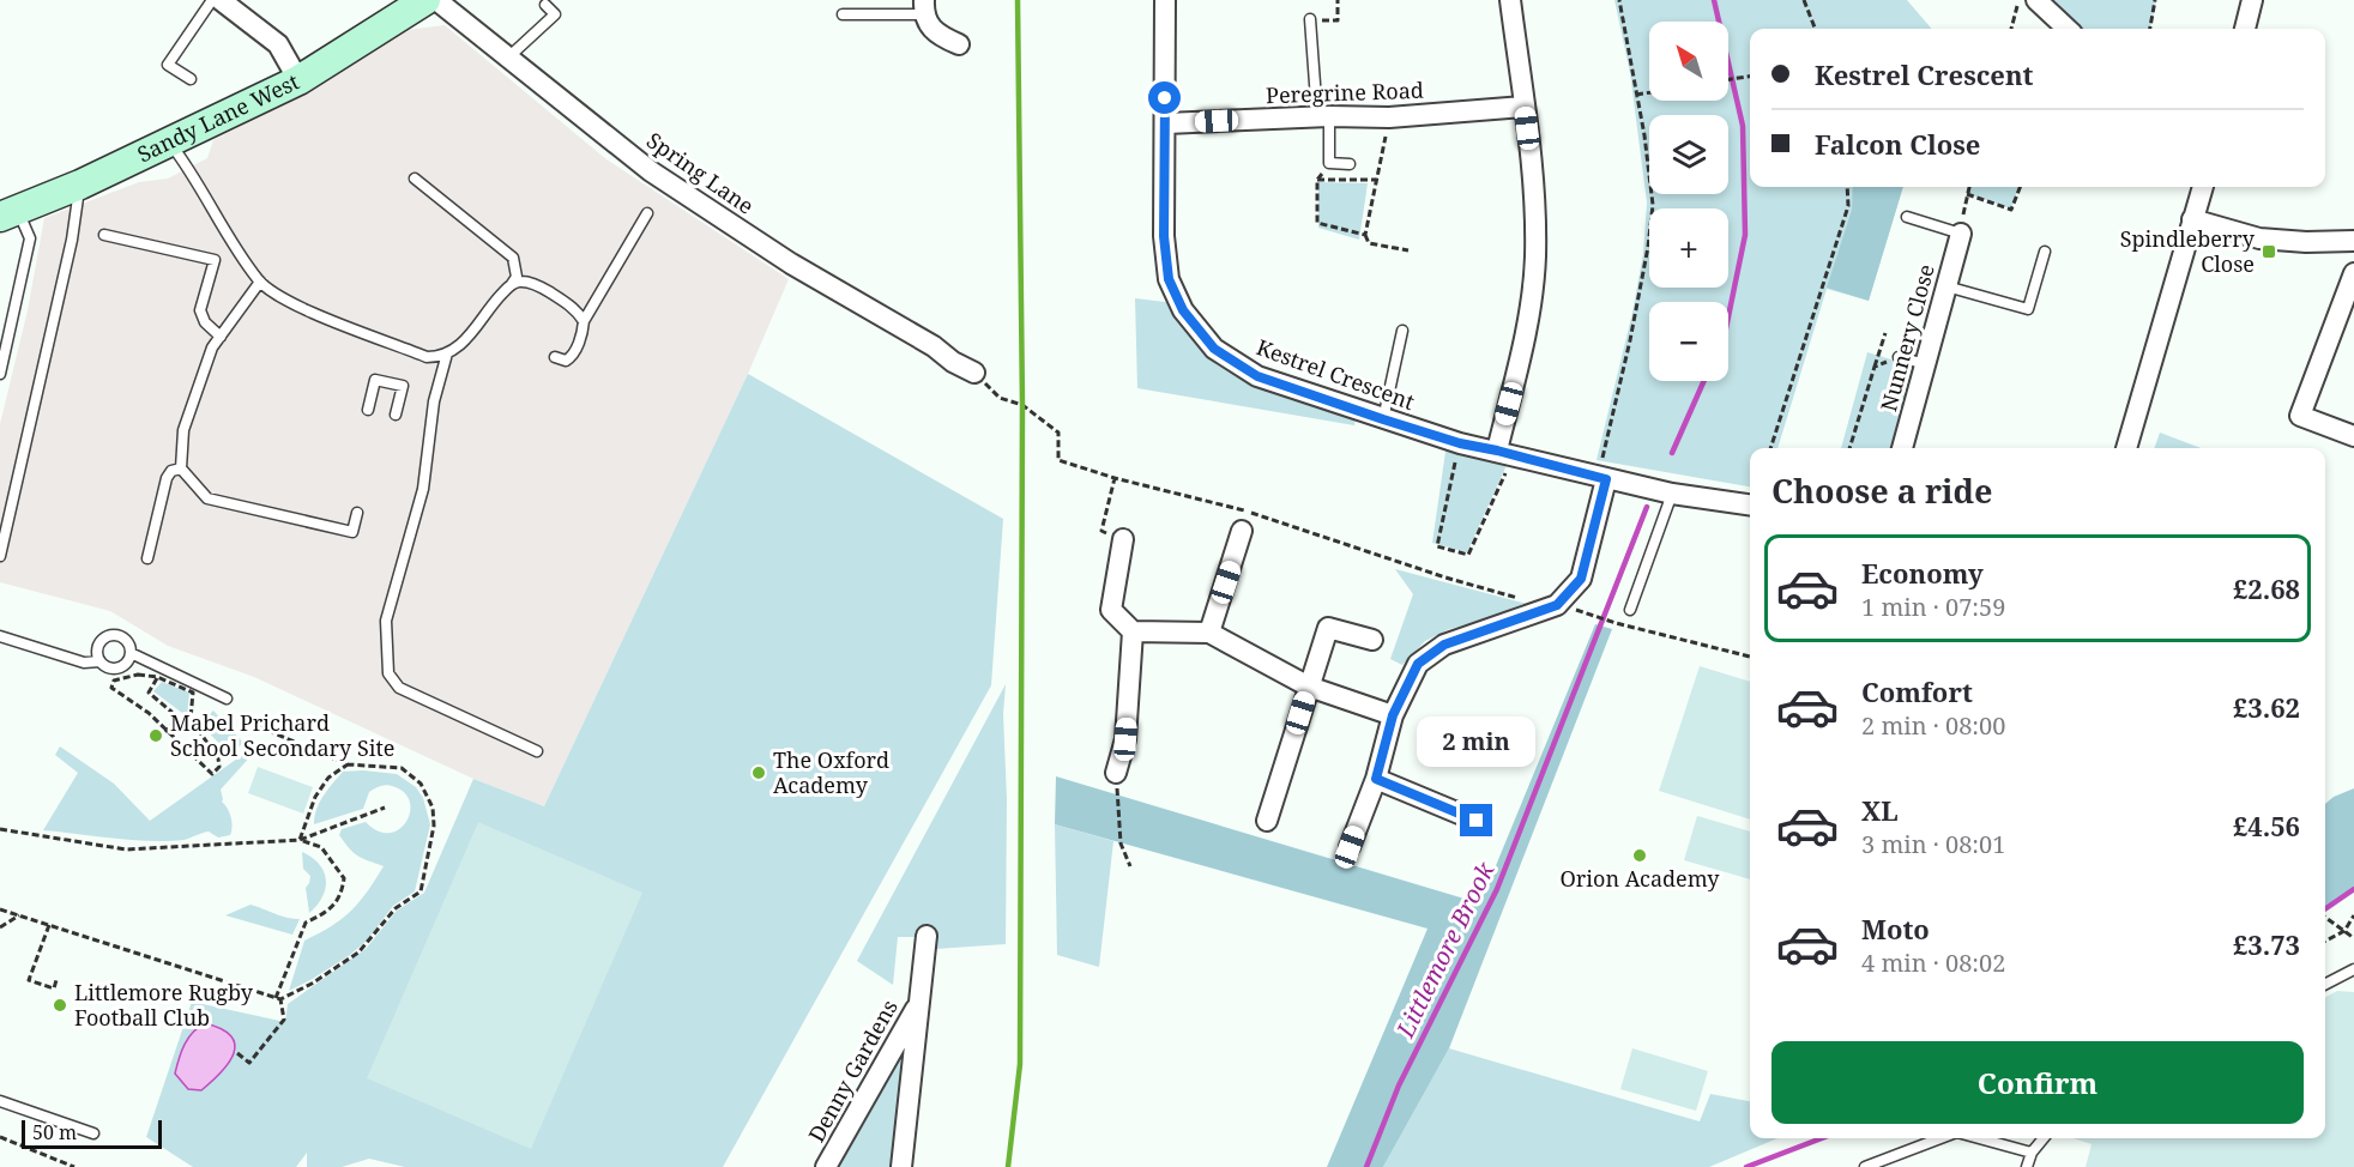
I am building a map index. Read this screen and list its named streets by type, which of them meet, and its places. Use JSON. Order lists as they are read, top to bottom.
{
  "streets": {
    "street": [
      "Peregrine Road",
      "Sandy Lane West",
      "Spring Lane",
      "Nunnery Close",
      "Kestrel Crescent",
      "Denny Gardens"
    ]
  },
  "crossings": [
    ["Peregrine Road", "Kestrel Crescent"]
  ],
  "water": ["Littlemore Brook"],
  "places": {
    "transit": ["Spindleberry Close"],
    "other": [
      "Mabel Prichard School Secondary Site",
      "The Oxford Academy",
      "Orion Academy",
      "Littlemore Rugby Football Club"
    ]
  },
  "scale_bar": "50 m",
  "north": "top left",
  "page": {
    "map_buttons": ["+", "−"],
    "banner": ["Kestrel Crescent", "Falcon Close"],
    "heading": "Choose a ride",
    "list": [
      {
        "name": "Economy",
        "note": "1 min · 07:59",
        "value": "£2.68"
      },
      {
        "name": "Comfort",
        "note": "2 min · 08:00",
        "value": "£3.62"
      },
      {
        "name": "XL",
        "note": "3 min · 08:01",
        "value": "£4.56"
      },
      {
        "name": "Moto",
        "note": "4 min · 08:02",
        "value": "£3.73"
      }
    ],
    "bubble": "2 min",
    "buttons": "Confirm",
    "scale": "50 m"
  }
}
